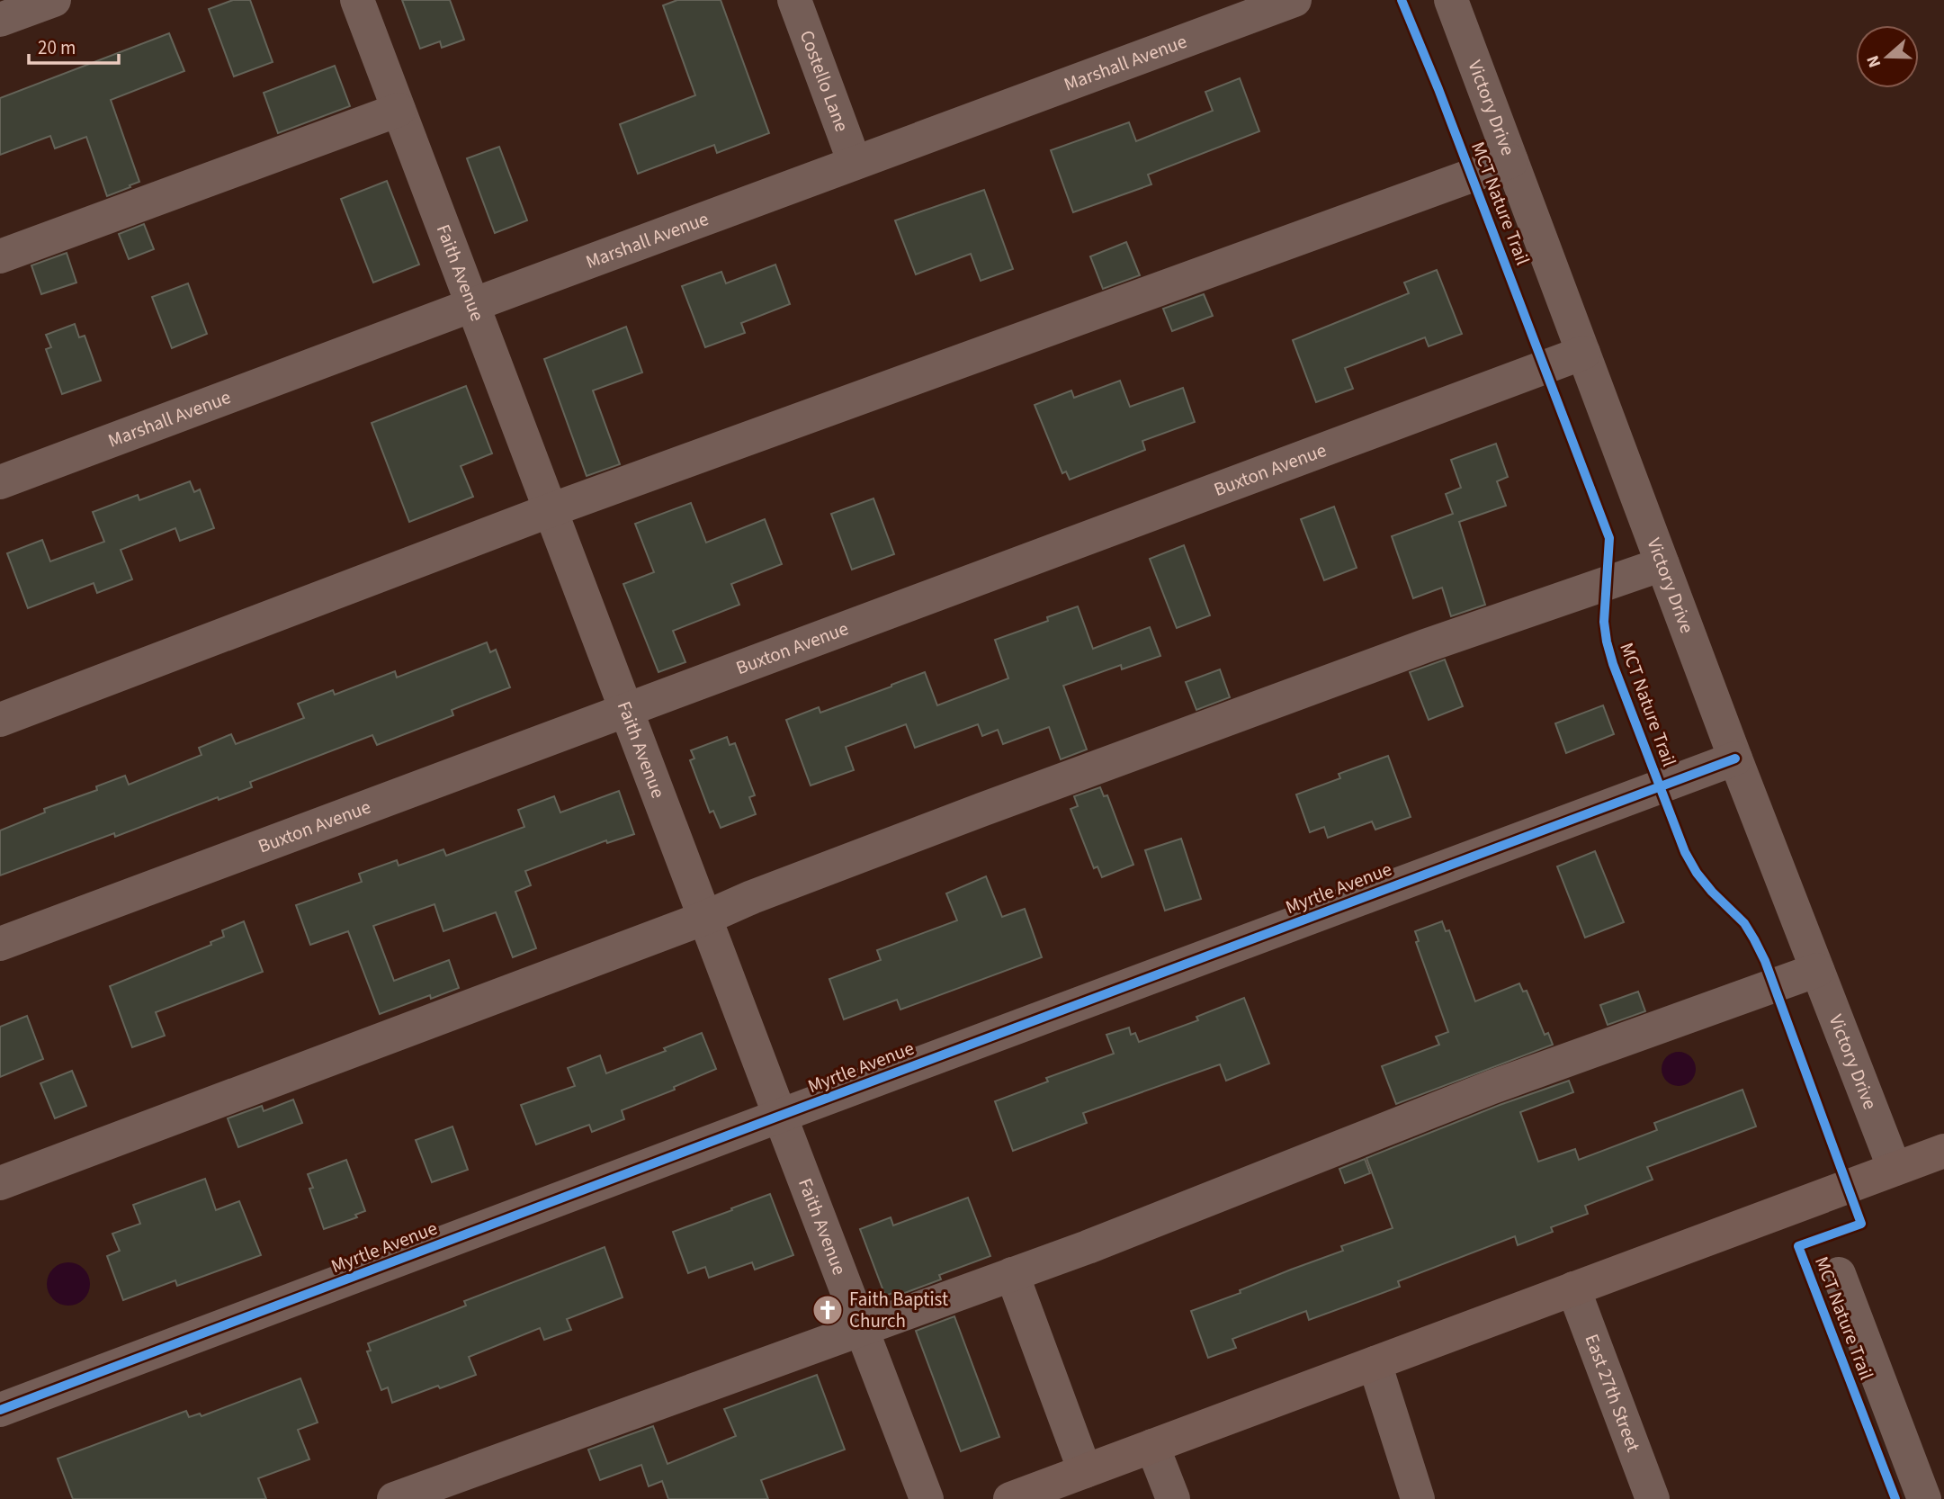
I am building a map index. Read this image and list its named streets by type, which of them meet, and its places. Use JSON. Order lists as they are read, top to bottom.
{
  "streets": {
    "street": [
      "Marshall Avenue",
      "Costello Lane",
      "Victory Drive",
      "Faith Avenue",
      "Buxton Avenue",
      "Myrtle Avenue",
      "East 27th Street"
    ],
    "cycle path": ["MCT Nature Trail"]
  },
  "crossings": [
    ["Marshall Avenue", "Costello Lane"],
    ["Marshall Avenue", "Faith Avenue"],
    ["Victory Drive", "Buxton Avenue"],
    ["Victory Drive", "Myrtle Avenue"],
    ["Faith Avenue", "Buxton Avenue"],
    ["Faith Avenue", "Myrtle Avenue"]
  ],
  "places": {
    "church": ["Faith Baptist Church"]
  },
  "scale_bar": "20 m",
  "north": "left"
}
